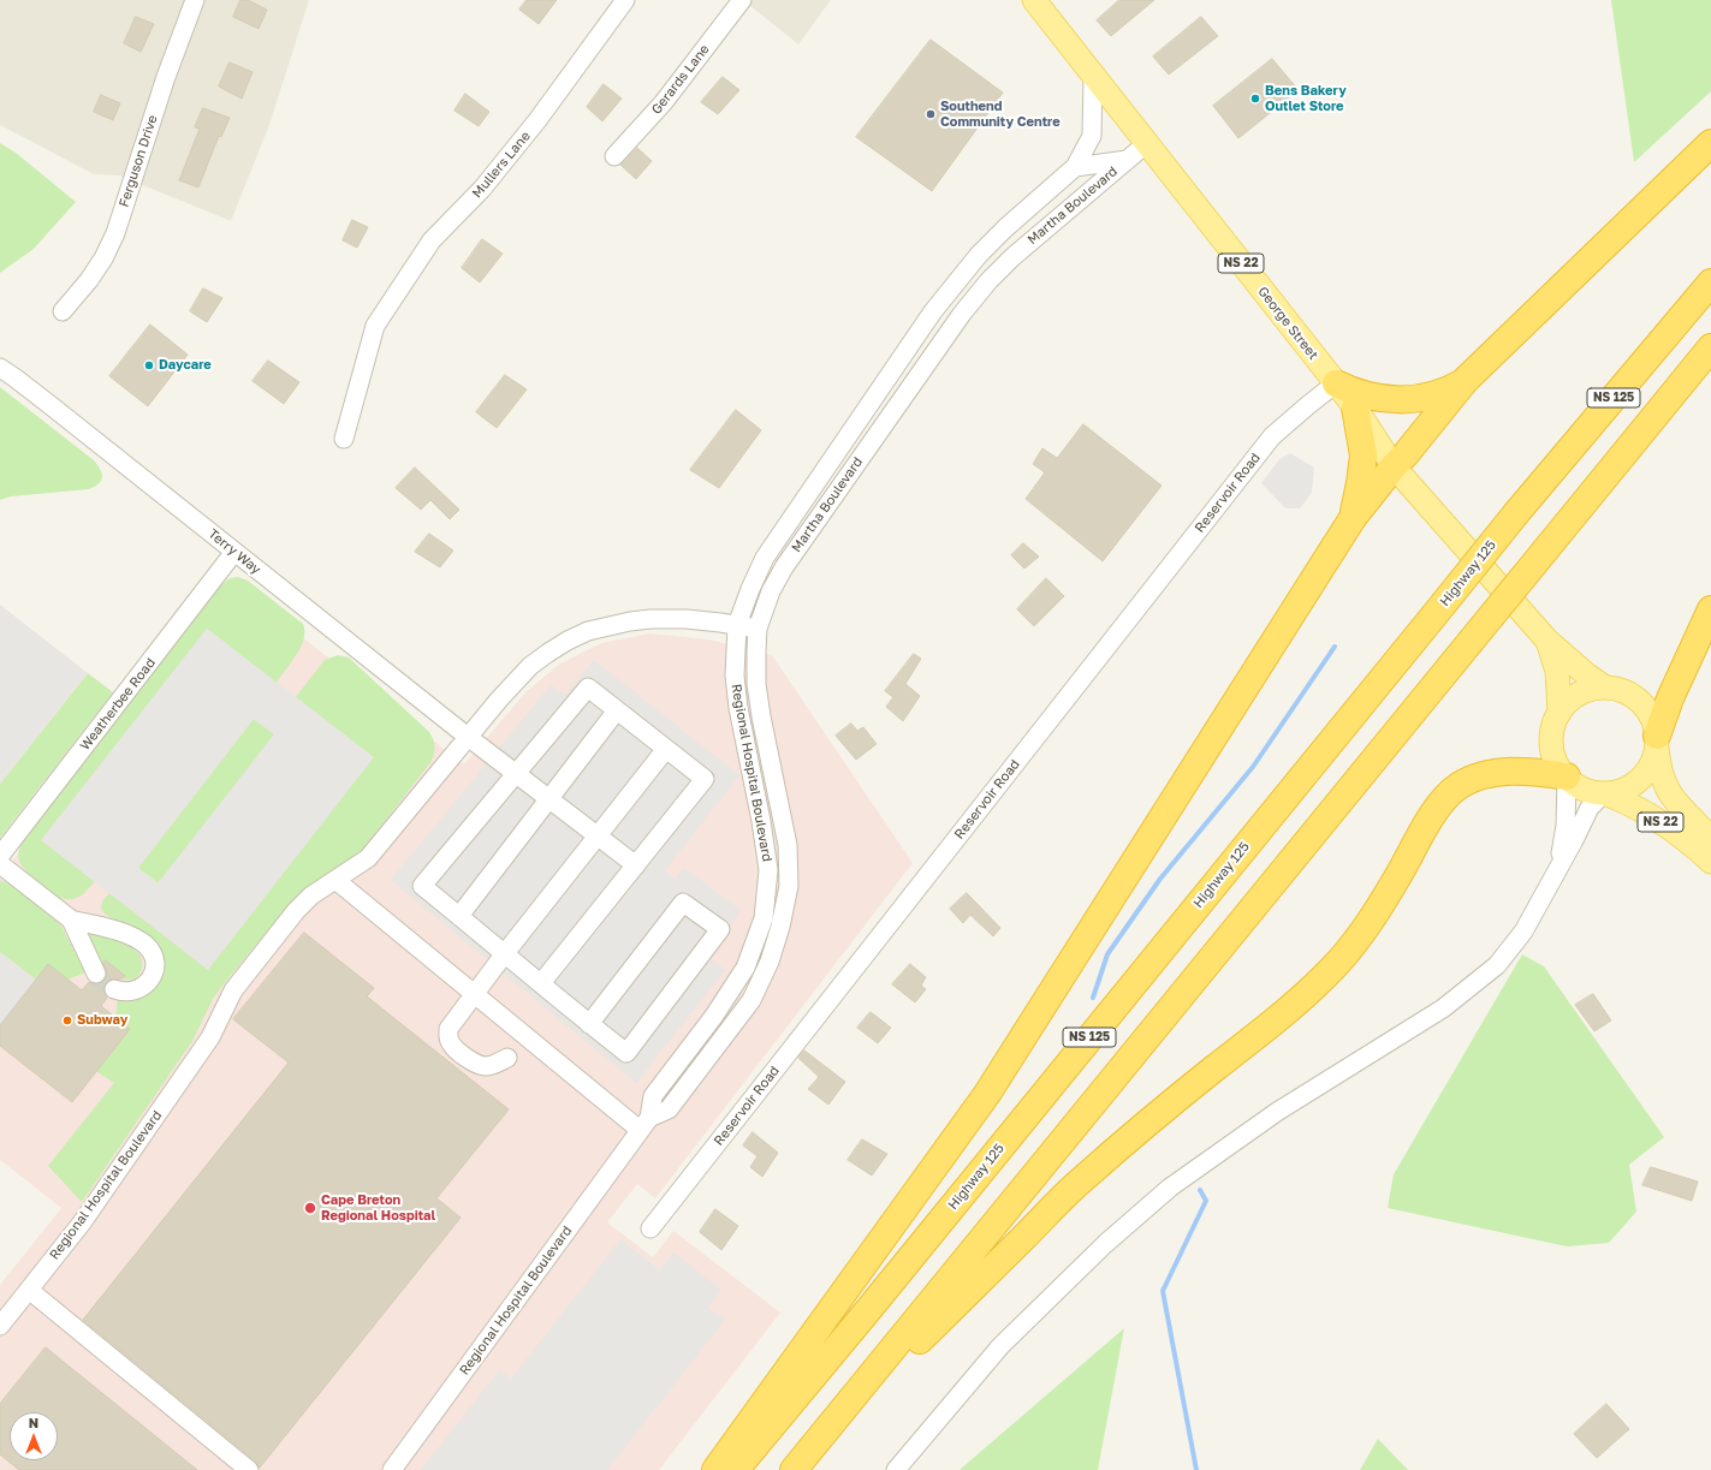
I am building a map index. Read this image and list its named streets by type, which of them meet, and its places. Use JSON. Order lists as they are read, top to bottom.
{
  "streets": {
    "highway": ["NS 125", "Highway 125"],
    "main road": ["NS 22", "George Street"],
    "street": [
      "Gerards Lane",
      "Ferguson Drive",
      "Mullers Lane",
      "Martha Boulevard",
      "Reservoir Road",
      "Terry Way",
      "Weatherbee Road",
      "Regional Hospital Boulevard"
    ]
  },
  "crossings": [
    ["Martha Boulevard", "Regional Hospital Boulevard"],
    ["NS 22", "George Street"],
    ["George Street", "Reservoir Road"],
    ["Terry Way", "Weatherbee Road"],
    ["Terry Way", "Regional Hospital Boulevard"]
  ],
  "places": [
    "Bens Bakery Outlet Store",
    "Southend Community Centre",
    "Daycare",
    "Subway",
    "Cape Breton Regional Hospital"
  ],
  "north": "top"
}
